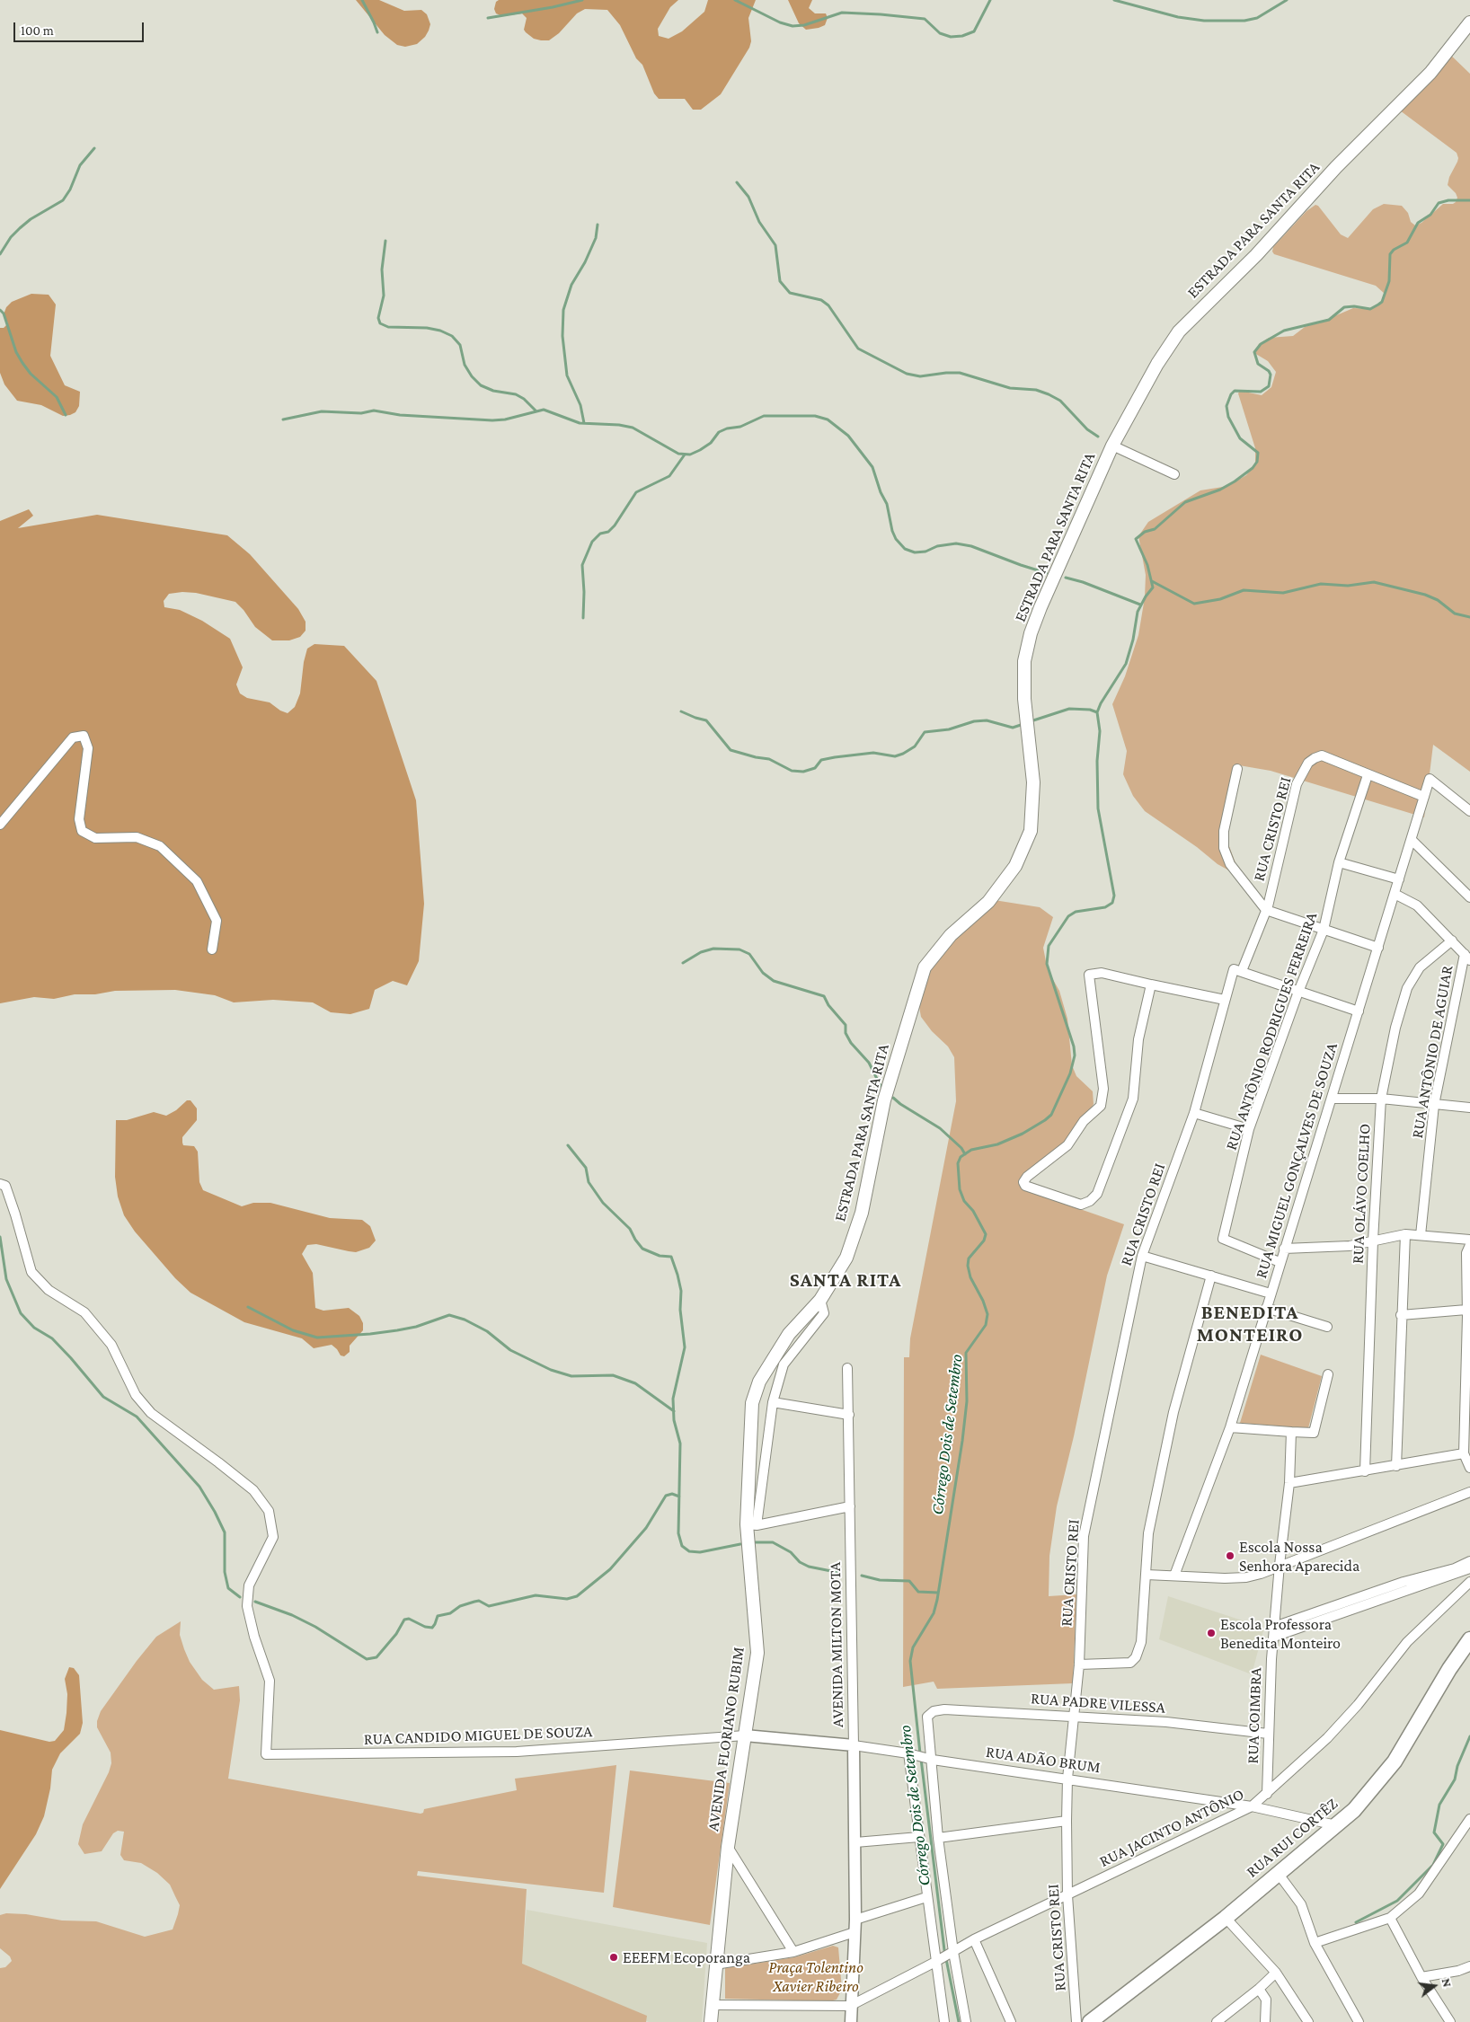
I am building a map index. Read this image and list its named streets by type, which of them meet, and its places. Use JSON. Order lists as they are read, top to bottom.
{
  "streets": {
    "main road": ["ESTRADA PARA SANTA RITA", "AVENIDA FLORIANO RUBIM", "RUA RUI CORTÊZ"],
    "street": [
      "RUA CRISTO REI",
      "RUA ANTÔNIO RODRIGUES FERREIRA",
      "RUA ANTÔNIO DE AGUIAR",
      "RUA MIGUEL GONÇALVES DE SOUZA",
      "RUA OLÁVO COELHO",
      "AVENIDA MILTON MOTA",
      "RUA PADRE VILESSA",
      "RUA COIMBRA",
      "RUA CANDIDO MIGUEL DE SOUZA",
      "RUA ADÃO BRUM",
      "RUA JACINTO ANTÔNIO"
    ]
  },
  "crossings": [
    ["ESTRADA PARA SANTA RITA", "AVENIDA FLORIANO RUBIM"],
    ["RUA CRISTO REI", "RUA ANTÔNIO RODRIGUES FERREIRA"],
    ["RUA CRISTO REI", "RUA MIGUEL GONÇALVES DE SOUZA"],
    ["RUA CRISTO REI", "RUA PADRE VILESSA"],
    ["RUA CRISTO REI", "RUA ADÃO BRUM"],
    ["RUA CRISTO REI", "RUA JACINTO ANTÔNIO"],
    ["RUA ANTÔNIO RODRIGUES FERREIRA", "RUA MIGUEL GONÇALVES DE SOUZA"],
    ["AVENIDA MILTON MOTA", "RUA ADÃO BRUM"],
    ["AVENIDA MILTON MOTA", "RUA JACINTO ANTÔNIO"],
    ["RUA PADRE VILESSA", "RUA COIMBRA"],
    ["RUA PADRE VILESSA", "RUA ADÃO BRUM"],
    ["RUA COIMBRA", "RUA JACINTO ANTÔNIO"],
    ["RUA CANDIDO MIGUEL DE SOUZA", "AVENIDA FLORIANO RUBIM"],
    ["RUA CANDIDO MIGUEL DE SOUZA", "RUA ADÃO BRUM"],
    ["AVENIDA FLORIANO RUBIM", "RUA ADÃO BRUM"],
    ["RUA ADÃO BRUM", "RUA JACINTO ANTÔNIO"],
    ["RUA ADÃO BRUM", "RUA RUI CORTÊZ"]
  ],
  "districts": ["SANTA RITA", "BENEDITA MONTEIRO"],
  "water": ["Córrego Dois de Setembro"],
  "parks": ["Praça Tolentino Xavier Ribeiro"],
  "places": ["Escola Nossa Senhora Aparecida", "Escola Professora Benedita Monteiro", "EEEFM Ecoporanga"],
  "scale_bar": "100 m",
  "north": "right"
}
